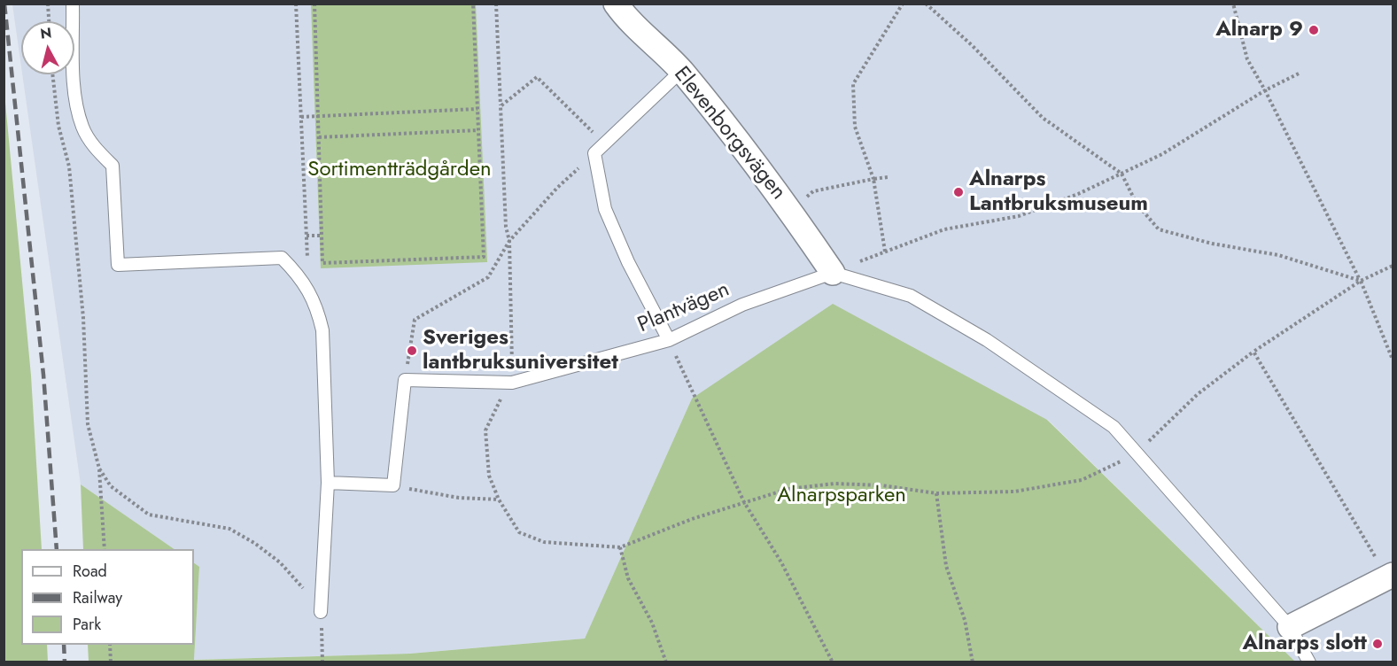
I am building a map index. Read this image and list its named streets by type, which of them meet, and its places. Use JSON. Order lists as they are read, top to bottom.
{
  "streets": {
    "street": ["Elevenborgsvägen"],
    "lane": ["Plantvägen"]
  },
  "crossings": [
    ["Elevenborgsvägen", "Plantvägen"]
  ],
  "parks": ["Sortimentträdgården", "Alnarpsparken"],
  "places": [
    "Alnarp 9",
    "Alnarps Lantbruksmuseum",
    "Sveriges lantbruksuniversitet",
    "Alnarps slott"
  ],
  "legend": ["Road", "Railway", "Park"],
  "north": "top"
}
